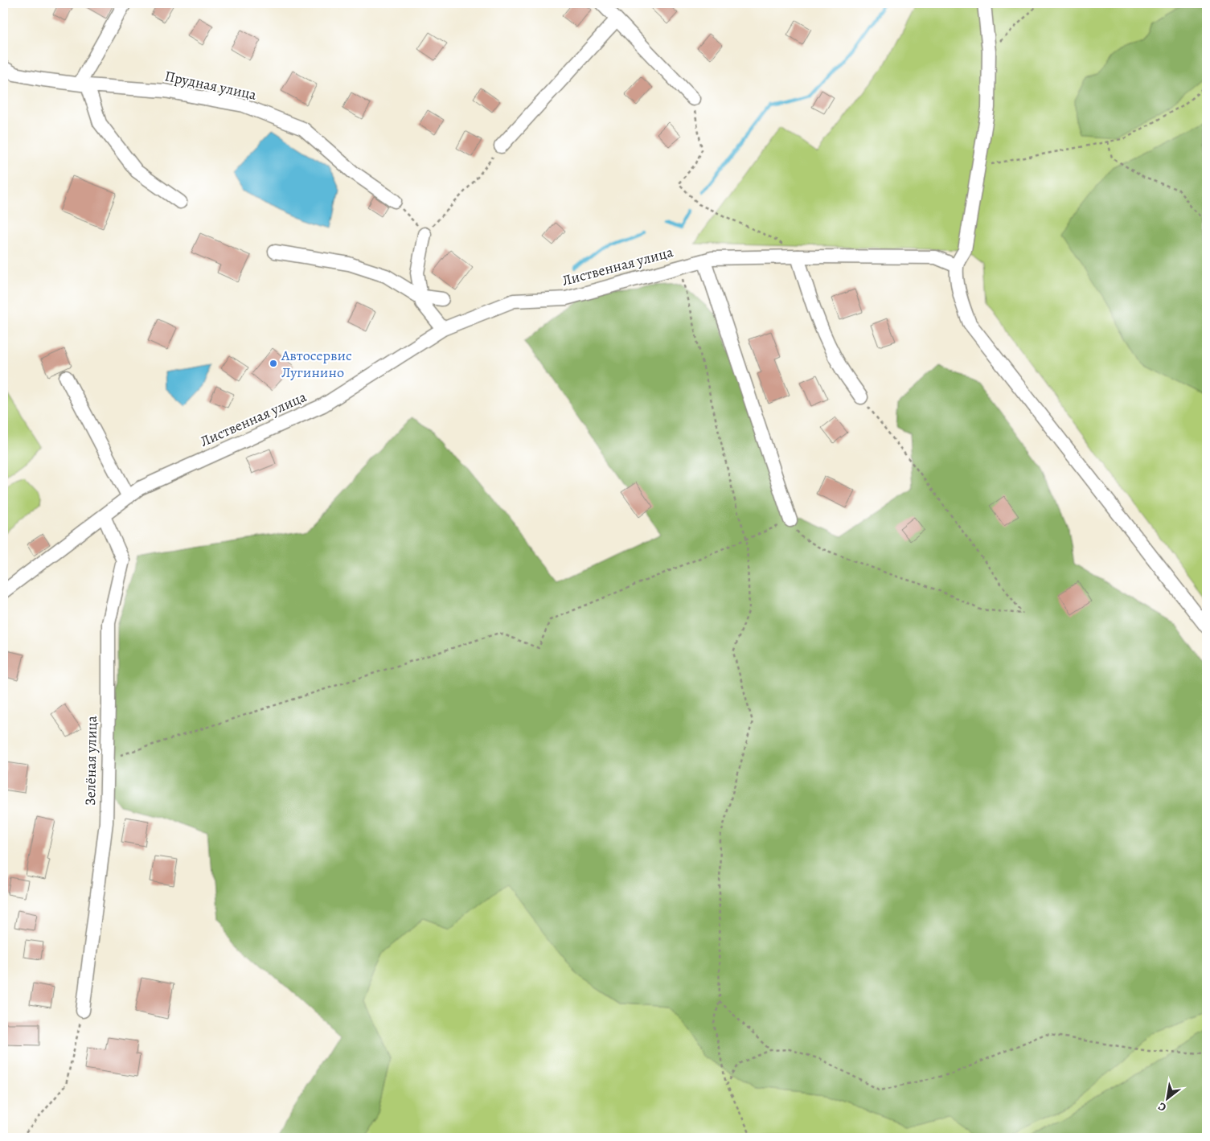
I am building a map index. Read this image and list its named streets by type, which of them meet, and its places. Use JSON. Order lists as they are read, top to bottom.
{
  "streets": {
    "street": ["Прудная улица", "Лиственная улица", "Зелёная улица"]
  },
  "crossings": [
    ["Лиственная улица", "Зелёная улица"]
  ],
  "places": ["Автосервис Лугинино"],
  "north": "bottom left"
}
